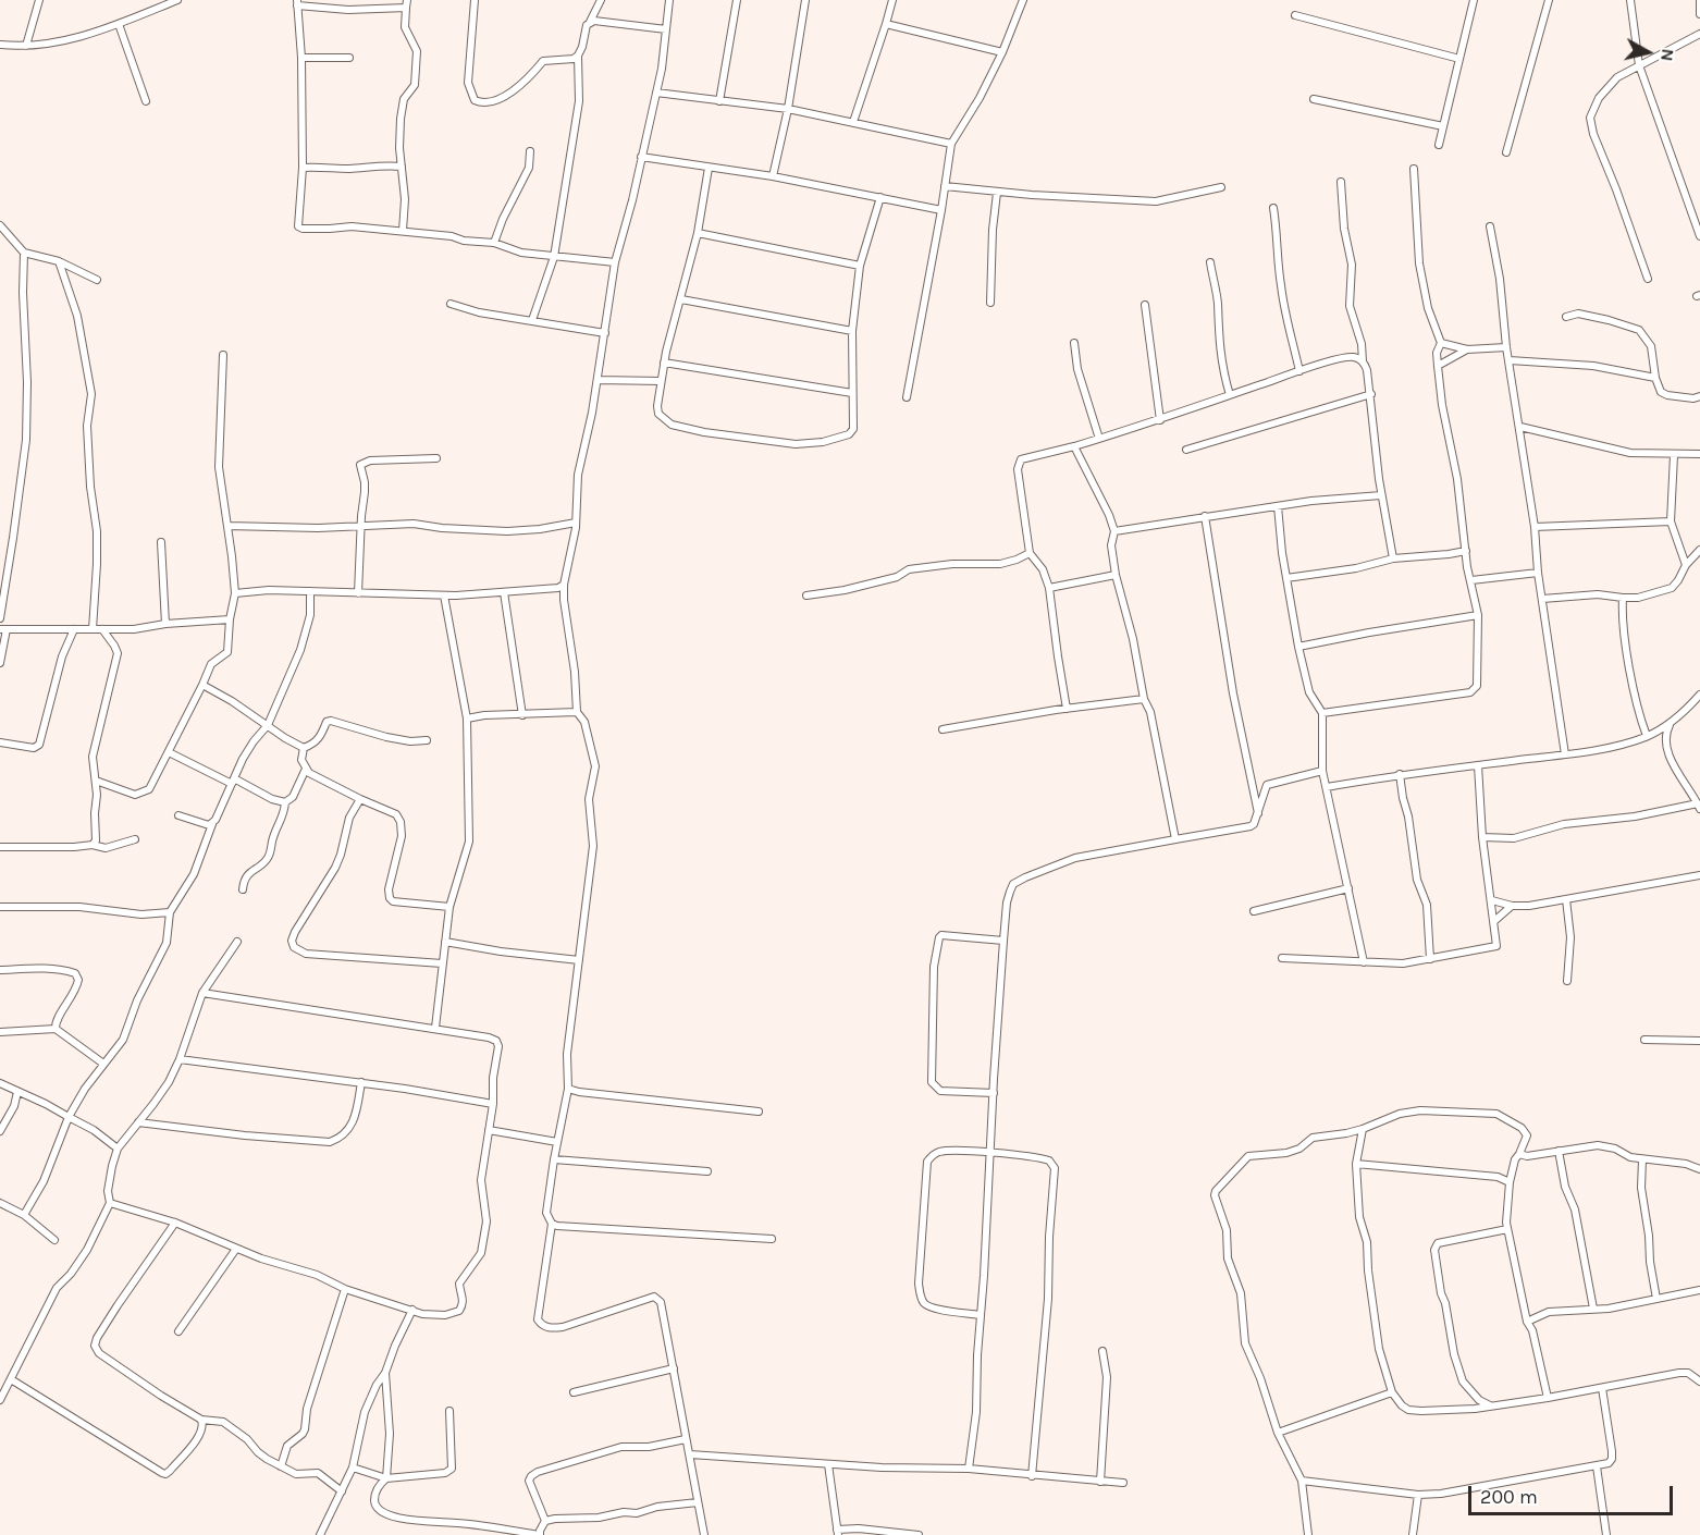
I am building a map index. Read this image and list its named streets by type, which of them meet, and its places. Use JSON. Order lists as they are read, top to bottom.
{
  "scale_bar": "200 m",
  "north": "right"
}
